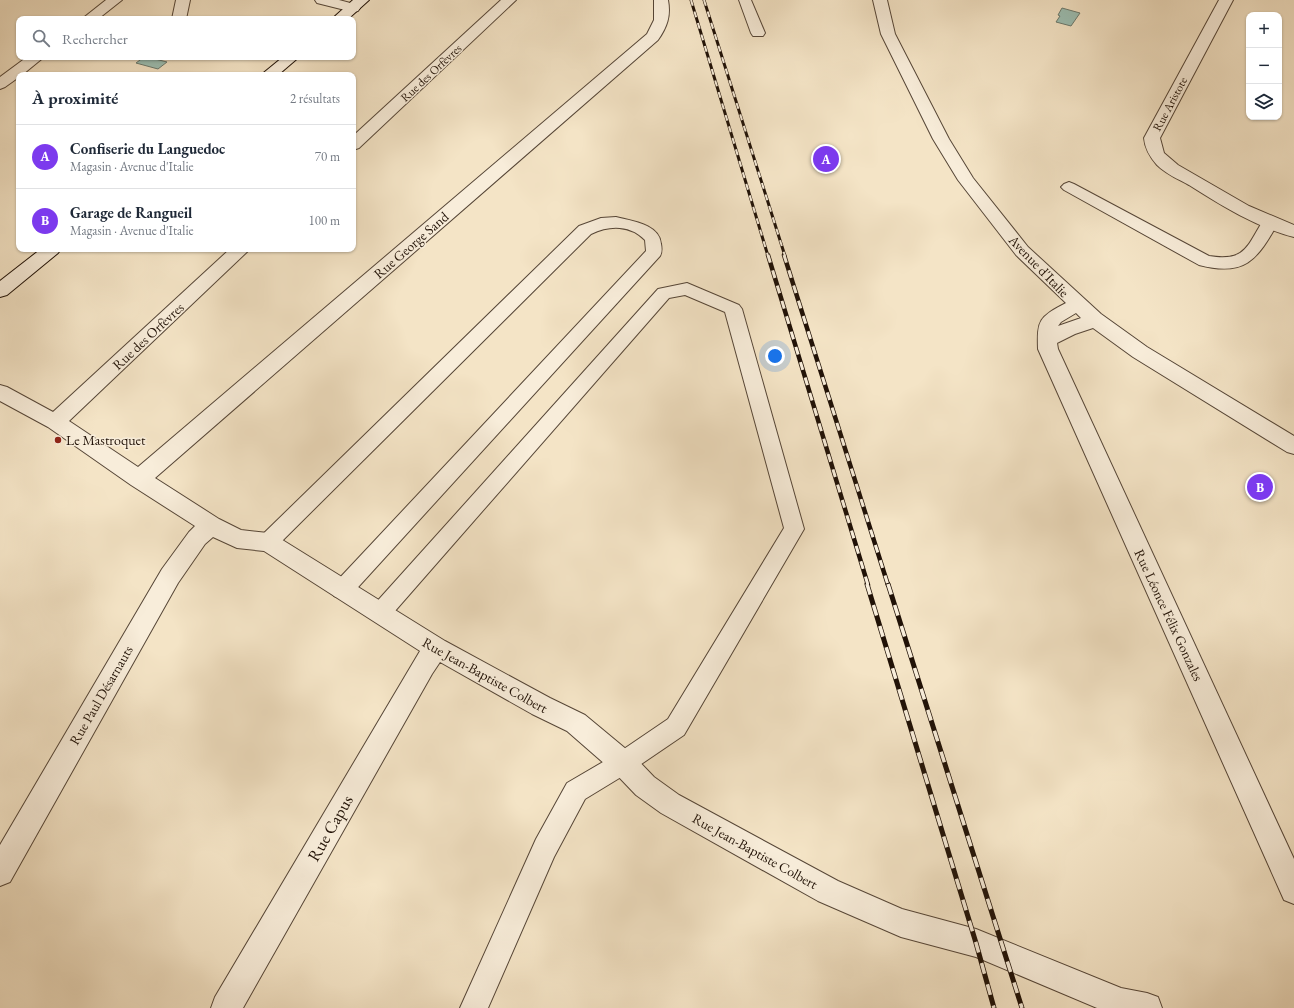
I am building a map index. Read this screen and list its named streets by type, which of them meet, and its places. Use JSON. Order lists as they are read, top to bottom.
{
  "streets": {
    "street": [
      "Rue des Orfèvres",
      "Rue Aristote",
      "Rue George Sand",
      "Avenue d'Italie",
      "Rue Léonce Félix Gonzales",
      "Rue Jean-Baptiste Colbert",
      "Rue Paul Désarnauts",
      "Rue Capus"
    ]
  },
  "crossings": [
    ["Rue des Orfèvres", "Rue Jean-Baptiste Colbert"],
    ["Rue George Sand", "Rue Jean-Baptiste Colbert"],
    ["Avenue d'Italie", "Rue Léonce Félix Gonzales"],
    ["Rue Jean-Baptiste Colbert", "Rue Paul Désarnauts"],
    ["Rue Jean-Baptiste Colbert", "Rue Capus"]
  ],
  "places": ["Le Mastroquet"],
  "page": {
    "map_buttons": ["+", "−"],
    "search": "Rechercher",
    "heading": ["À proximité", "2 résultats"],
    "list": [
      {
        "mark": "A",
        "name": "Confiserie du Languedoc",
        "note": "Magasin · Avenue d'Italie",
        "value": "70 m"
      },
      {
        "mark": "B",
        "name": "Garage de Rangueil",
        "note": "Magasin · Avenue d'Italie",
        "value": "100 m"
      }
    ],
    "pins": ["A", "B"]
  }
}
